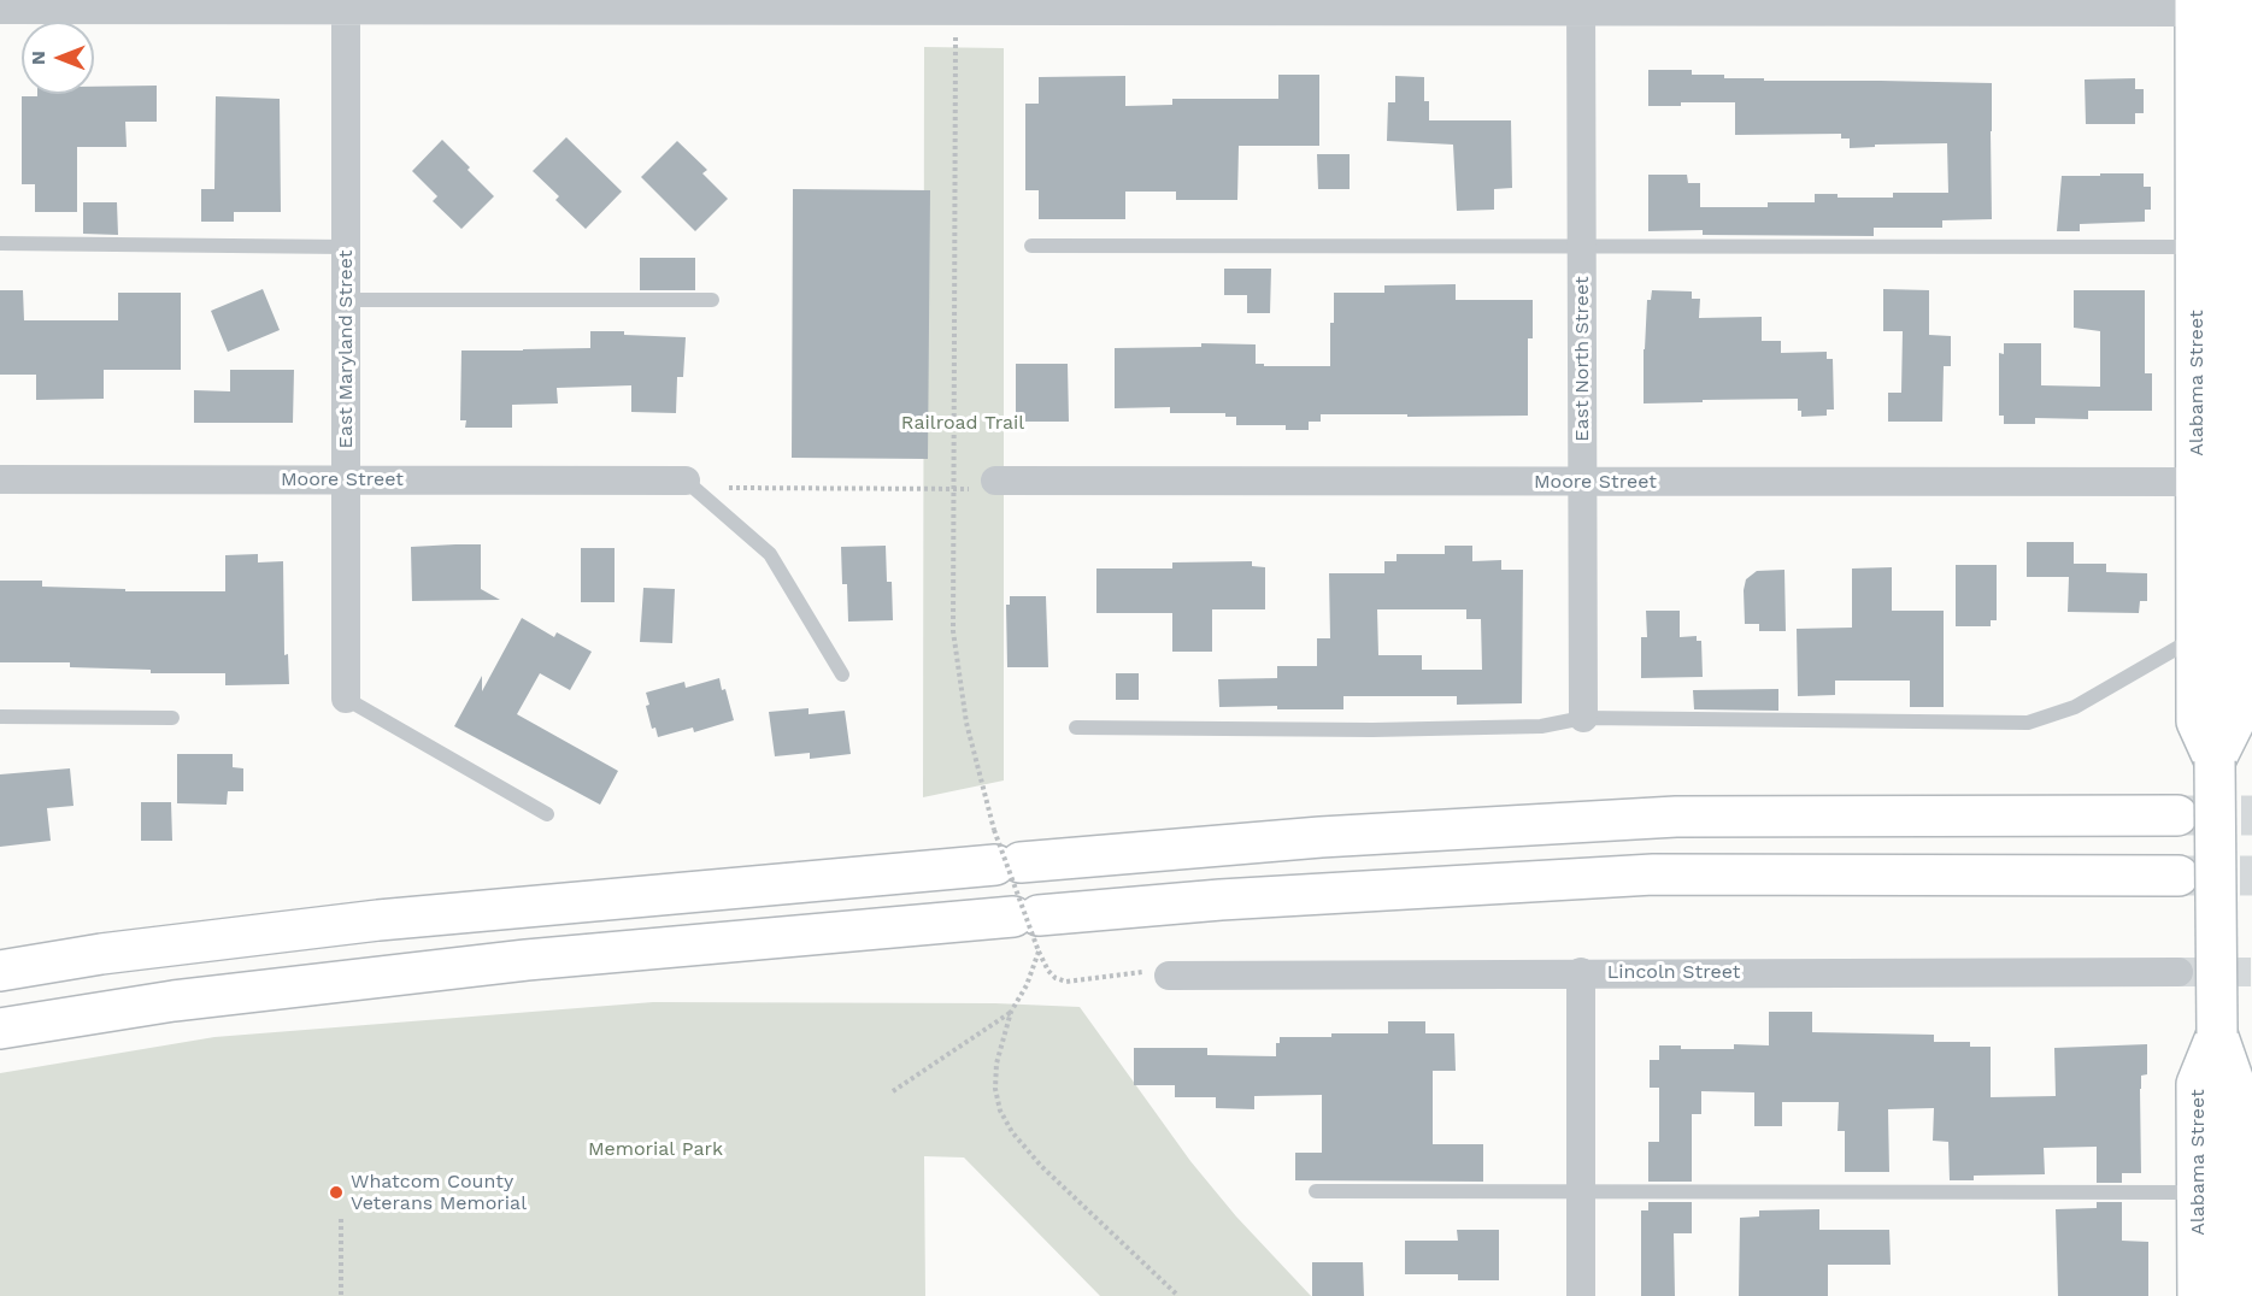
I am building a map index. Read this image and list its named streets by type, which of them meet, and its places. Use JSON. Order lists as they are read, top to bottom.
{
  "streets": {
    "main road": ["Alabama Street"],
    "street": [
      "East Maryland Street",
      "East North Street",
      "Moore Street",
      "Lincoln Street"
    ]
  },
  "crossings": [
    ["East Maryland Street", "Moore Street"],
    ["East North Street", "Moore Street"],
    ["Alabama Street", "Moore Street"]
  ],
  "parks": ["Railroad Trail", "Memorial Park"],
  "places": ["Whatcom County Veterans Memorial"],
  "north": "left"
}
